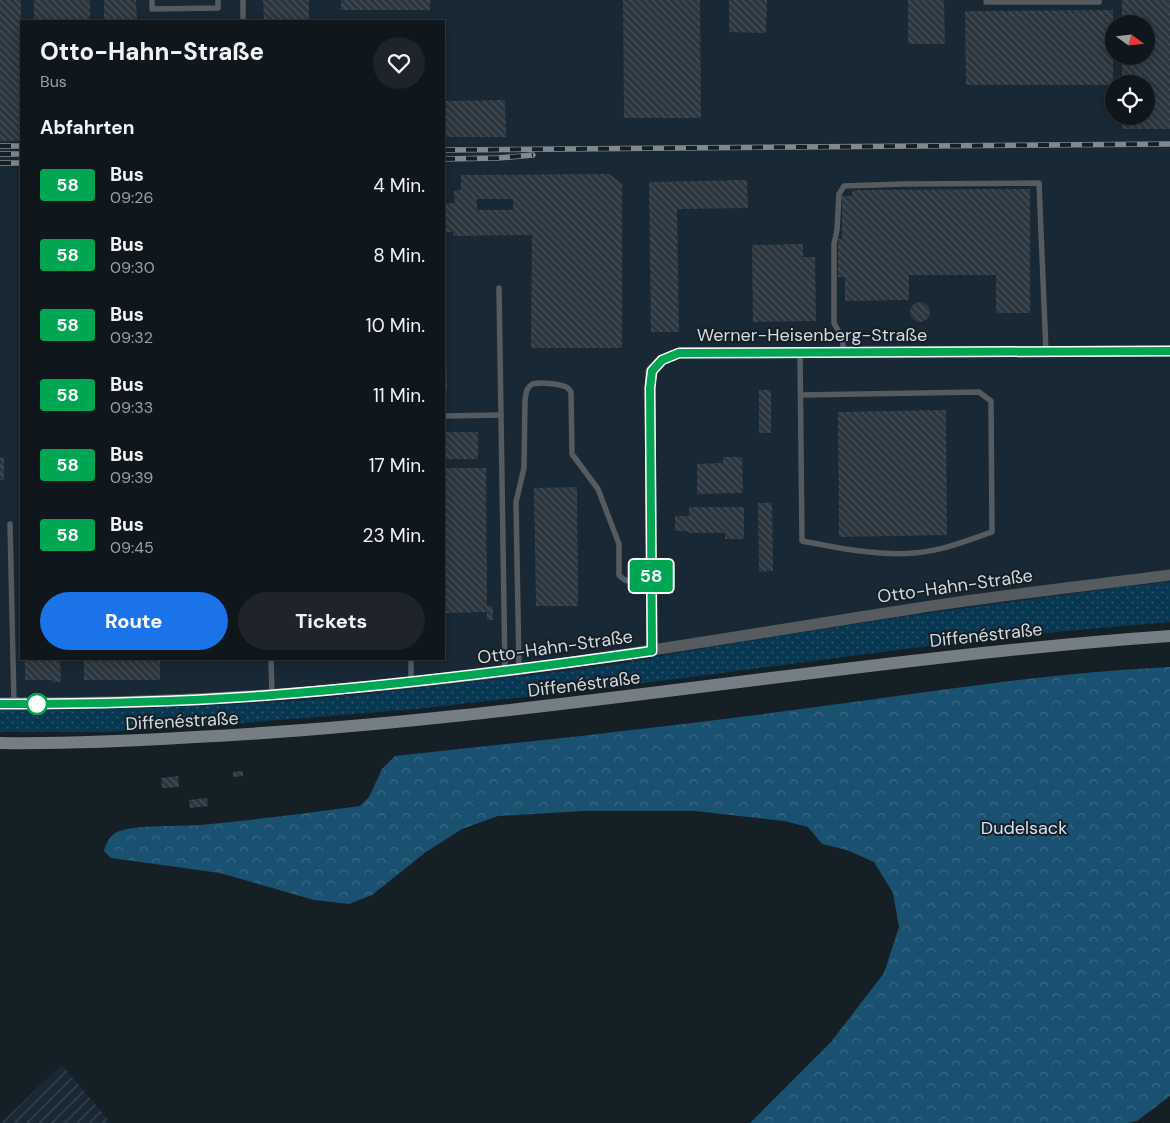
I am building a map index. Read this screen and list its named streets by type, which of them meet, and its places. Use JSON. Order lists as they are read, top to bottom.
{
  "streets": {
    "main road": ["Diffenéstraße"],
    "street": ["Werner-Heisenberg-Straße", "Otto-Hahn-Straße"]
  },
  "crossings": [
    ["Werner-Heisenberg-Straße", "Otto-Hahn-Straße"]
  ],
  "parks": ["Dudelsack"],
  "lines": ["bus line 58"],
  "north": "right",
  "page": {
    "on_map": "58",
    "heading": [
      ["Otto-Hahn-Straße", "Bus"],
      "Abfahrten"
    ],
    "list": [
      {
        "mark": "58",
        "name": "Bus",
        "note": "09:26",
        "value": "4 Min."
      },
      {
        "mark": "58",
        "name": "Bus",
        "note": "09:30",
        "value": "8 Min."
      },
      {
        "mark": "58",
        "name": "Bus",
        "note": "09:32",
        "value": "10 Min."
      },
      {
        "mark": "58",
        "name": "Bus",
        "note": "09:33",
        "value": "11 Min."
      },
      {
        "mark": "58",
        "name": "Bus",
        "note": "09:39",
        "value": "17 Min."
      },
      {
        "mark": "58",
        "name": "Bus",
        "note": "09:45",
        "value": "23 Min."
      }
    ],
    "buttons": ["Route", "Tickets"]
  }
}
